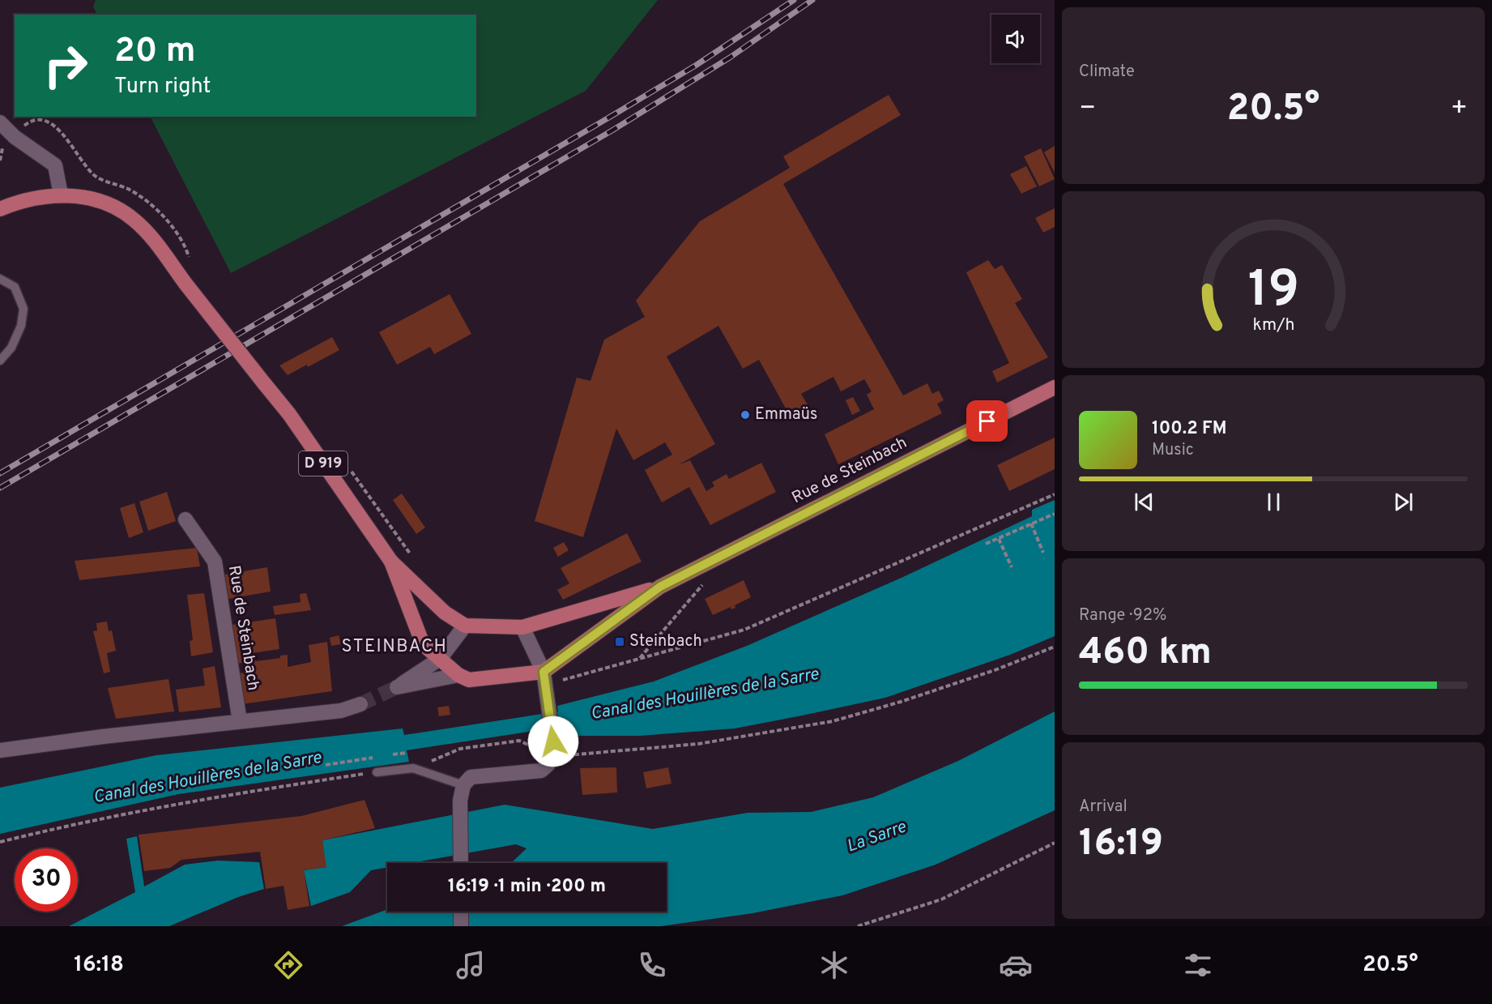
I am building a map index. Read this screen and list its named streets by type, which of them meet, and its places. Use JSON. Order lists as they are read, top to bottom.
{
  "streets": {
    "main road": ["D 919", "Rue de Steinbach"]
  },
  "districts": ["STEINBACH"],
  "water": ["Canal des Houillères de la Sarre", "La Sarre"],
  "places": {
    "other": ["Emmaüs"],
    "transit": ["Steinbach"]
  },
  "page": {
    "tile": [
      "Climate",
      ["Range · 92%", "460 km"],
      ["Arrival", "16:19"]
    ],
    "turn": ["20 m", "Turn right"],
    "heat": ["−", "20.5°", "+"],
    "song": ["100.2 FM", "Music"],
    "limit": "30",
    "trip": "16:19 · 1 min · 200 m",
    "tabs": ["16:18", "20.5°"],
    "gauge": ["19", "km/h"]
  }
}
